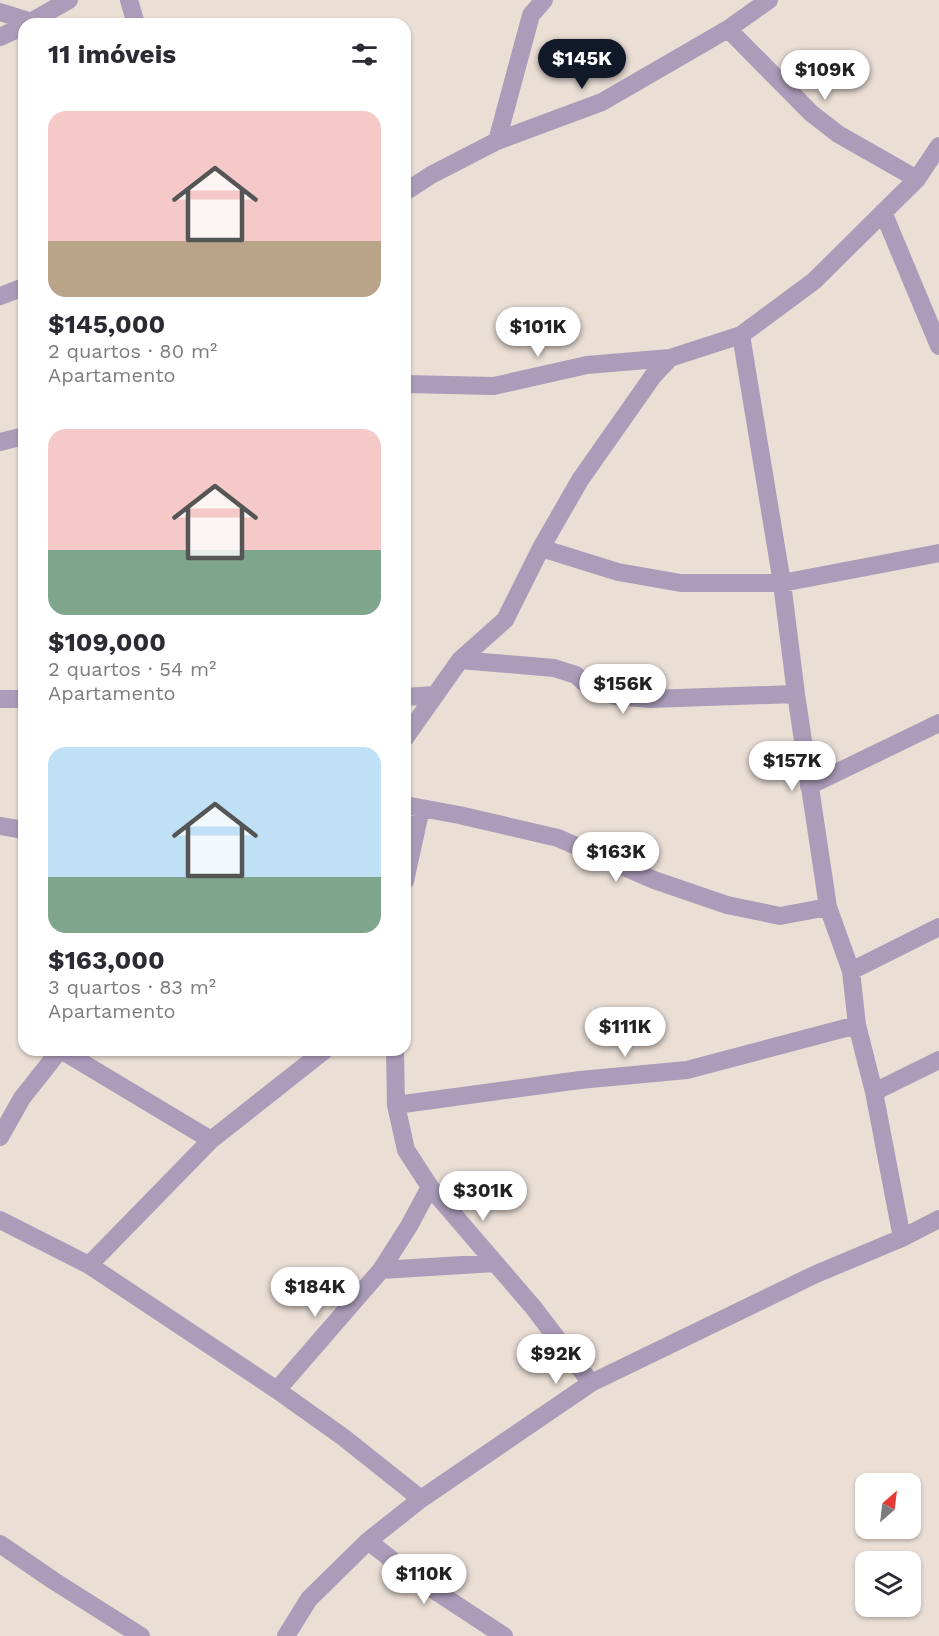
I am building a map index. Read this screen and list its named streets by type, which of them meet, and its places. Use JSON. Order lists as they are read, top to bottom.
{
  "north": "top right",
  "page": {
    "heading": "11 imóveis",
    "price": [
      "$145K",
      "$109K",
      "$101K",
      "$156K",
      "$157K",
      "$163K",
      "$111K",
      "$301K",
      "$184K",
      "$92K",
      "$110K"
    ],
    "list": [
      {
        "name": "$145,000",
        "note": "2 quartos · 80 m² · Apartamento"
      },
      {
        "name": "$109,000",
        "note": "2 quartos · 54 m² · Apartamento"
      },
      {
        "name": "$163,000",
        "note": "3 quartos · 83 m² · Apartamento"
      }
    ]
  }
}
